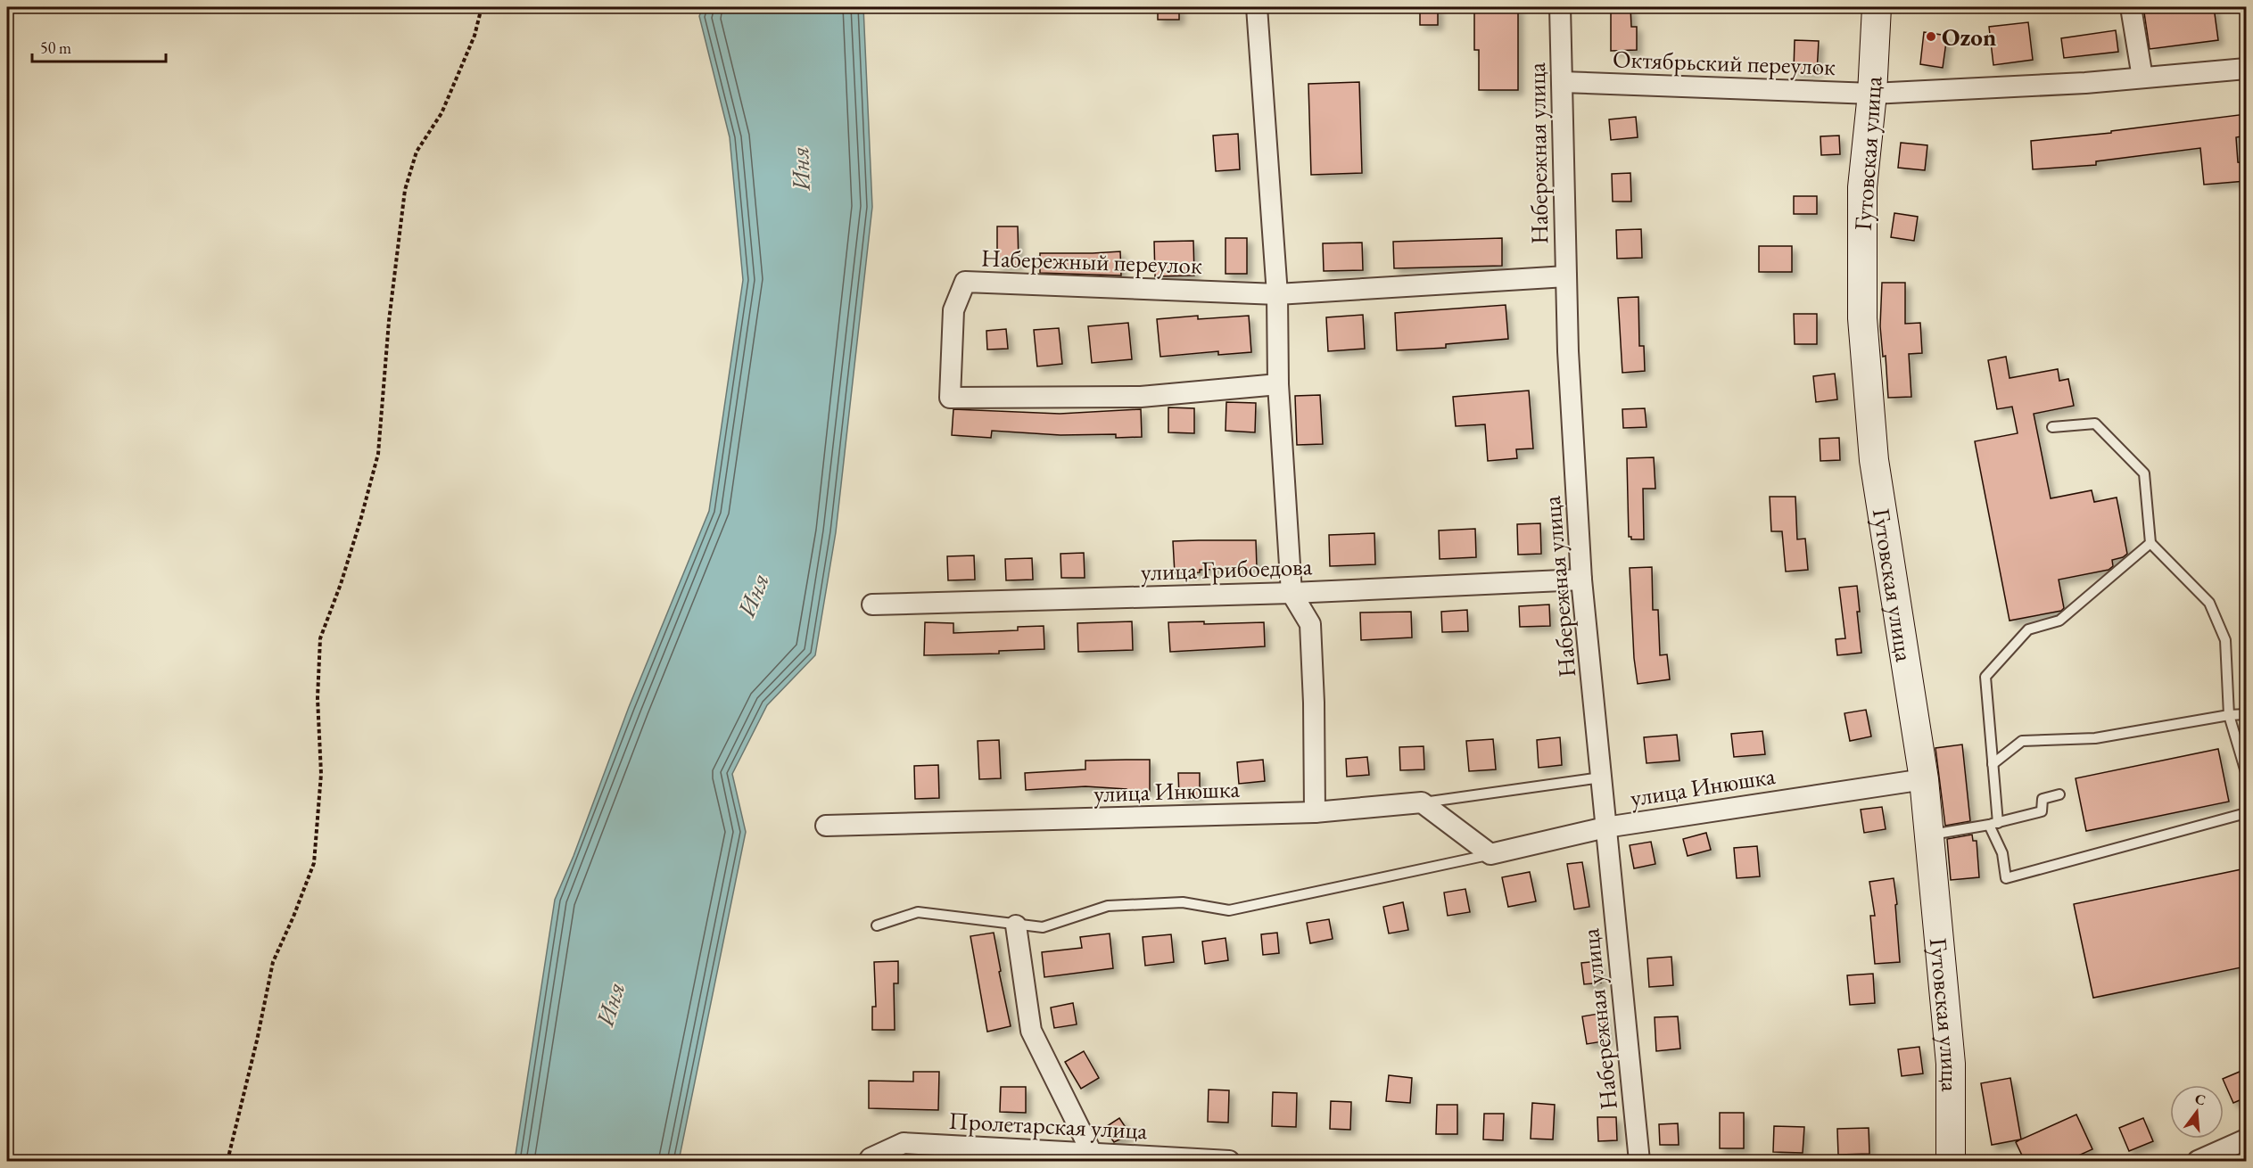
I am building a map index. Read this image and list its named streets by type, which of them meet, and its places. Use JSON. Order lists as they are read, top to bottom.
{
  "streets": {
    "street": [
      "Октябрьский переулок",
      "Набережная улица",
      "Гутовская улица",
      "Набережный переулок",
      "улица Грибоедова",
      "улица Инюшка",
      "Пролетарская улица"
    ]
  },
  "crossings": [
    ["Октябрьский переулок", "Набережная улица"],
    ["Октябрьский переулок", "Гутовская улица"],
    ["Набережная улица", "Набережный переулок"],
    ["Набережная улица", "улица Грибоедова"],
    ["Набережная улица", "улица Инюшка"],
    ["Гутовская улица", "улица Инюшка"]
  ],
  "water": ["Иня"],
  "places": ["Ozon"],
  "scale_bar": "50 m",
  "north": "top"
}
